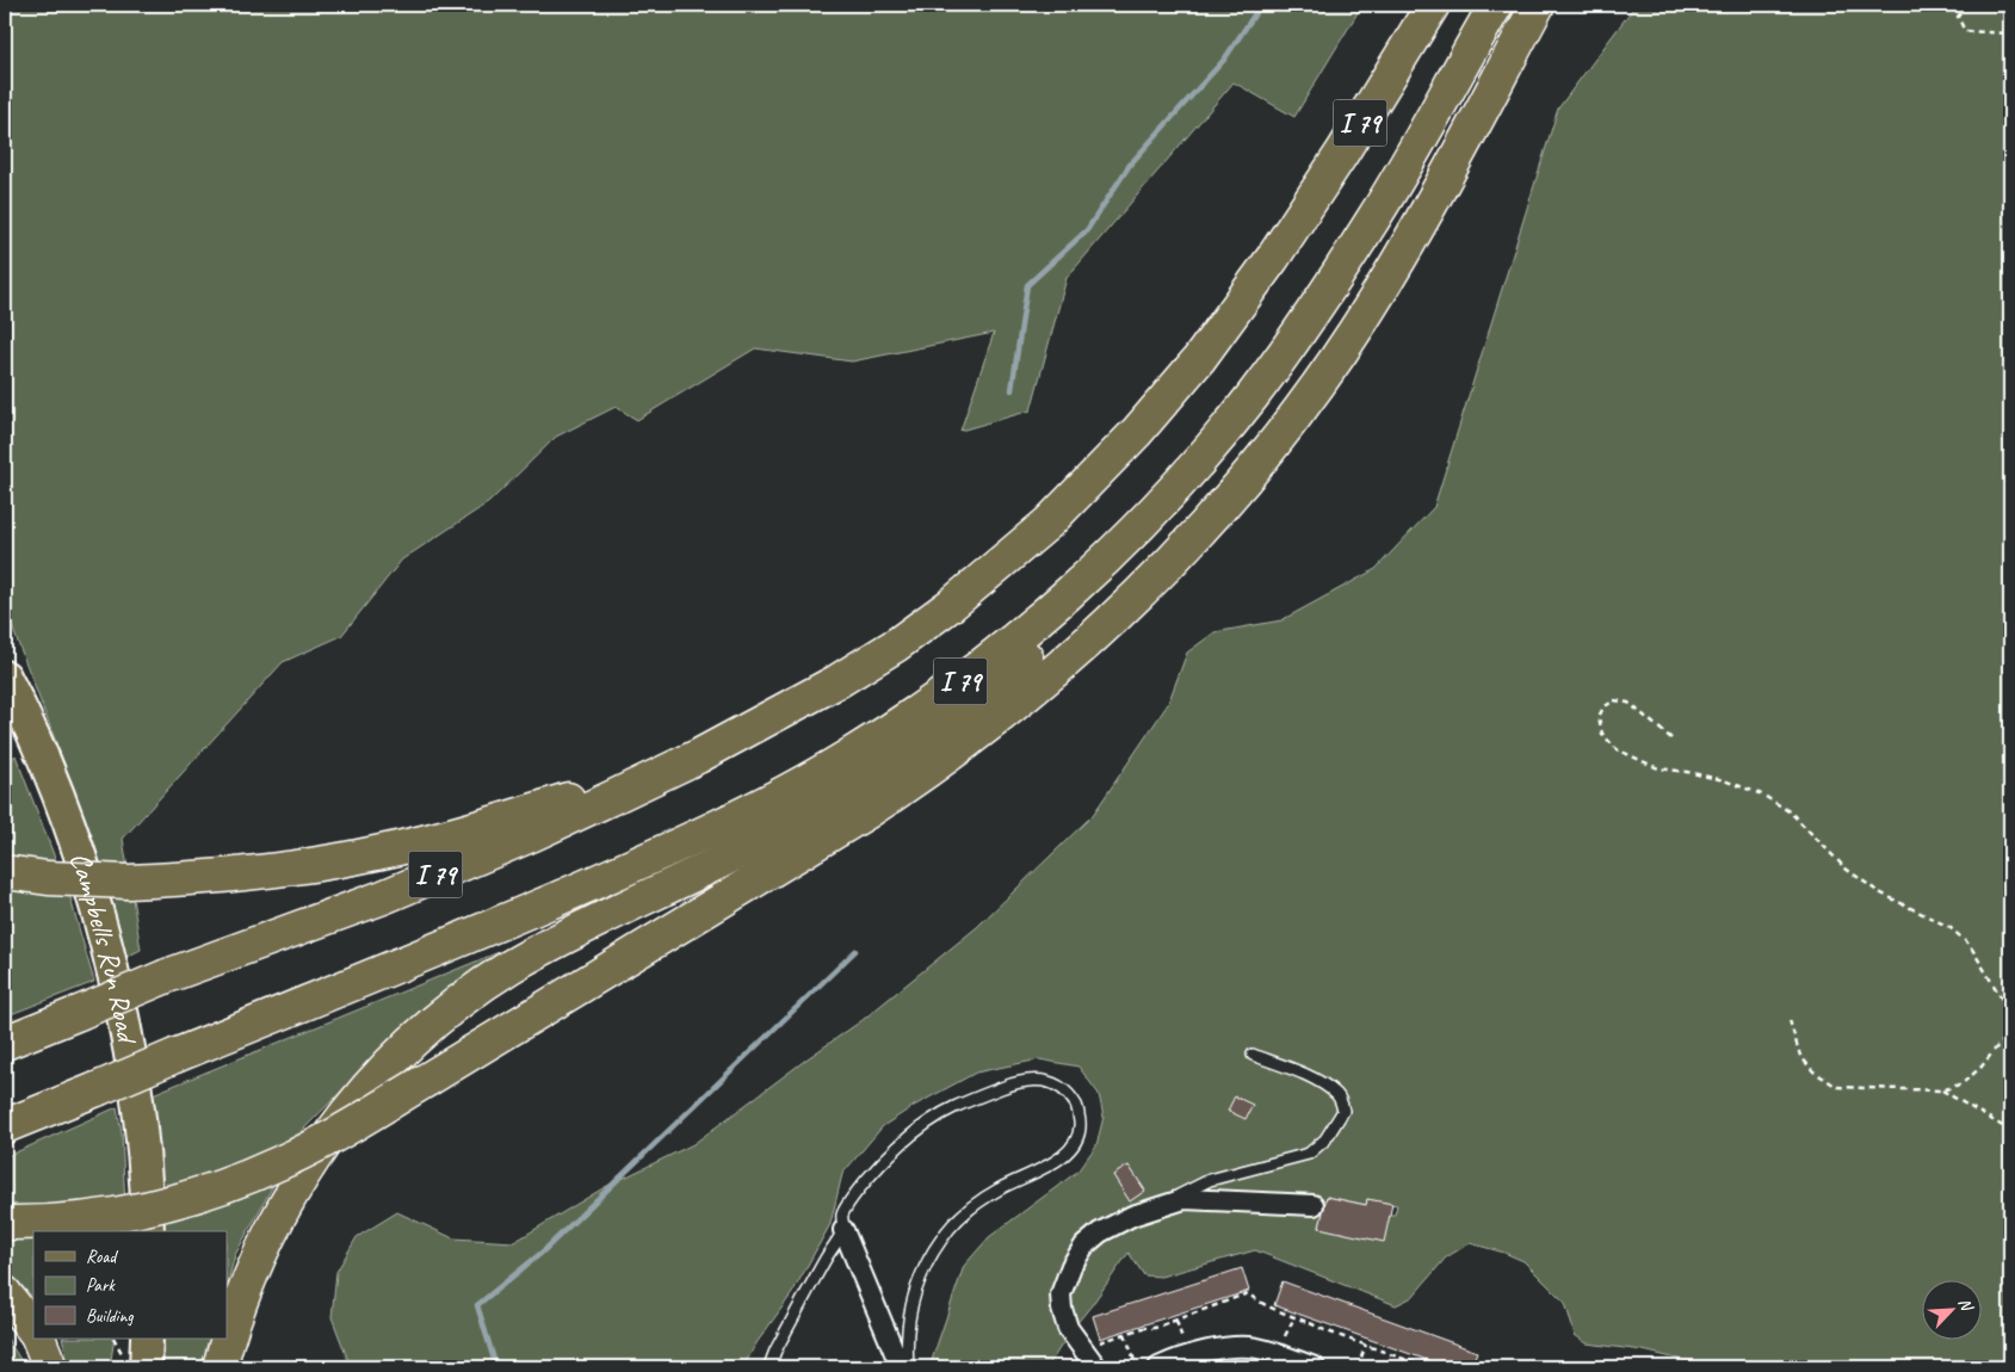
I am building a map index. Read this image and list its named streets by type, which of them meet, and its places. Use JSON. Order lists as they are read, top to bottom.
{
  "streets": {
    "highway": ["I 79"],
    "main road": ["Campbells Run Road"]
  },
  "legend": ["Road", "Park", "Building"],
  "north": "top right"
}
